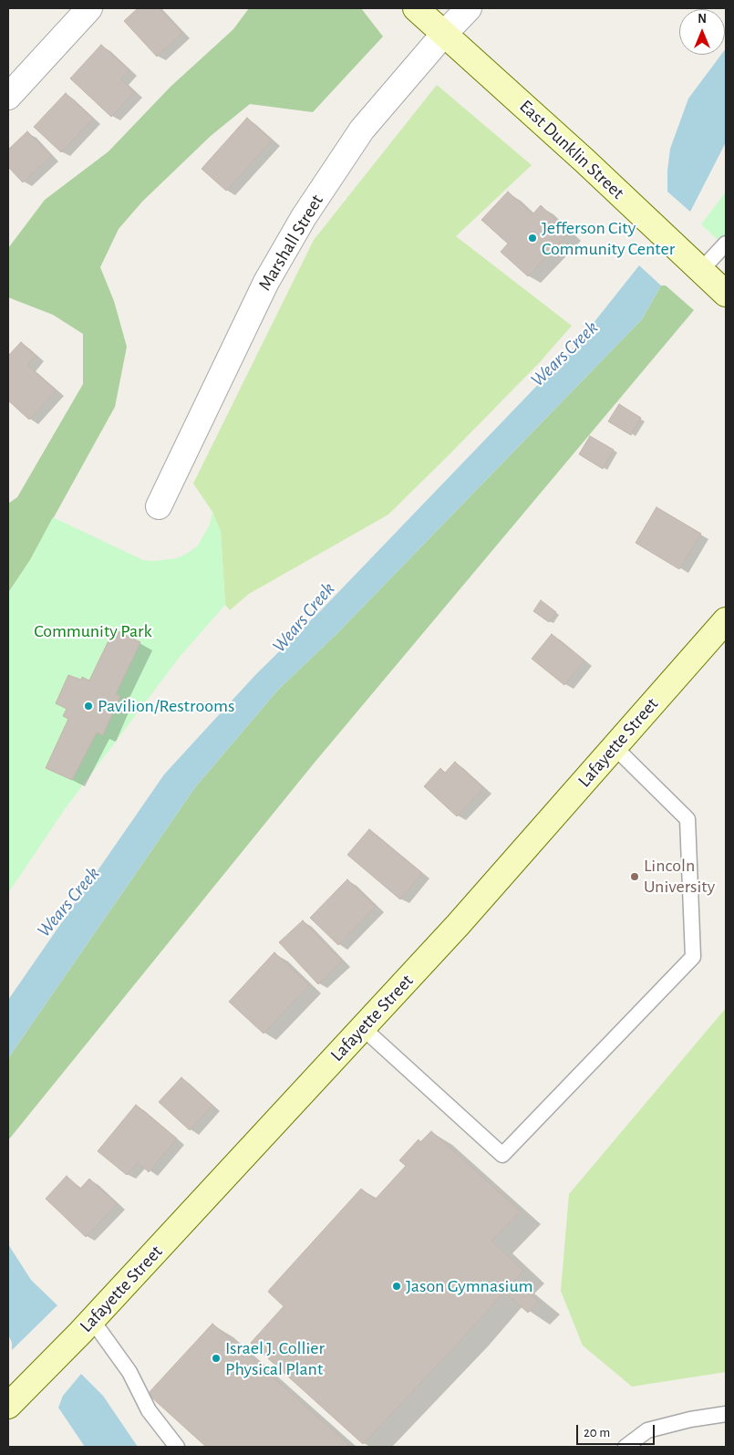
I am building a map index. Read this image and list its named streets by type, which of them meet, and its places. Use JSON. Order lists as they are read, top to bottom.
{
  "streets": {
    "main road": ["East Dunklin Street", "Lafayette Street"],
    "street": ["Marshall Street"]
  },
  "crossings": [
    ["East Dunklin Street", "Marshall Street"]
  ],
  "water": ["Wears Creek"],
  "parks": ["Community Park"],
  "places": [
    "Jefferson City Community Center",
    "Pavilion/Restrooms",
    "Lincoln University",
    "Jason Gymnasium",
    "Israel J. Collier Physical Plant"
  ],
  "scale_bar": "20 m",
  "north": "top"
}
